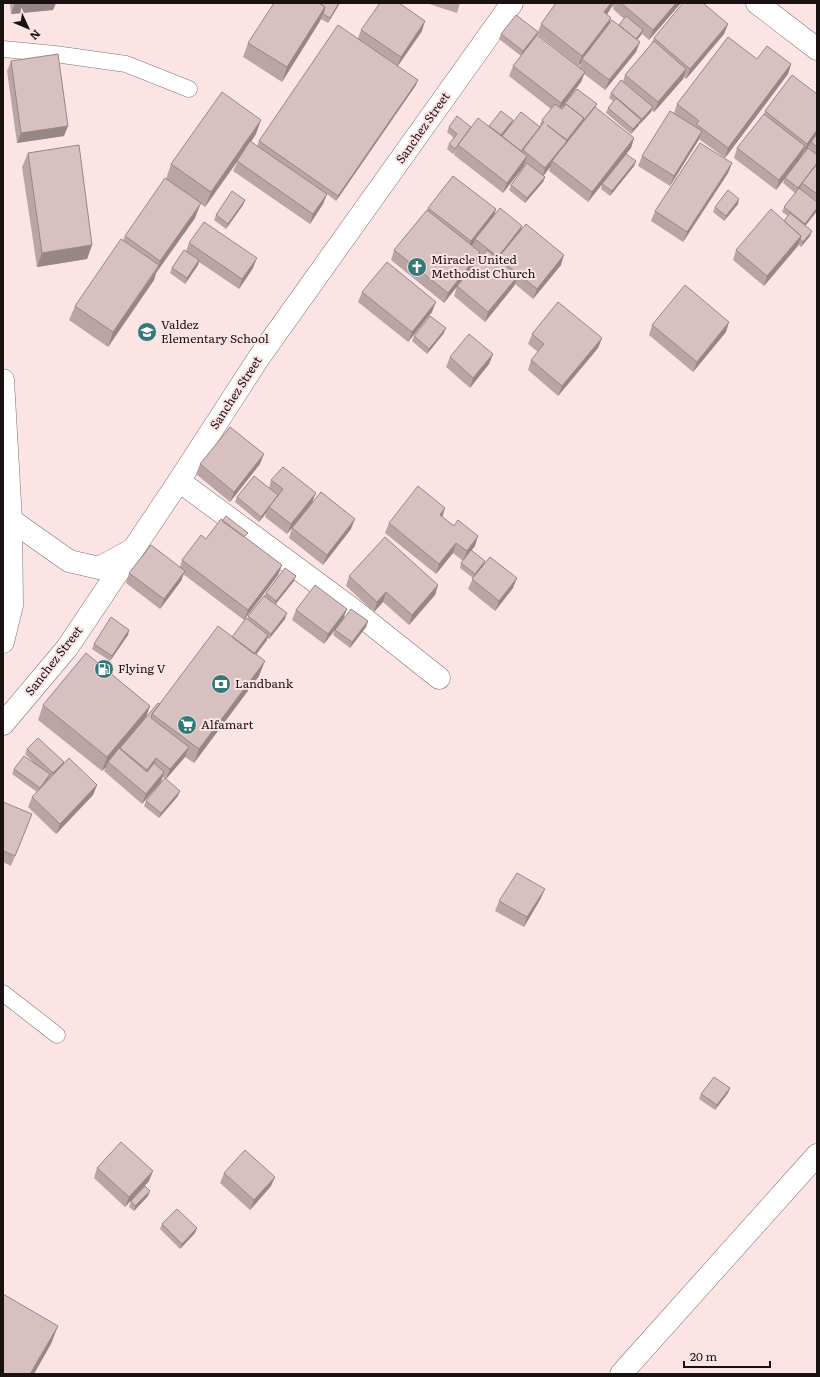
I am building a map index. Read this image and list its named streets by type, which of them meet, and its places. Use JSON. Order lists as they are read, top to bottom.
{
  "streets": {
    "street": ["Sanchez Street"]
  },
  "places": {
    "church": ["Miracle United Methodist Church"],
    "school or university": ["Valdez Elementary School"],
    "fuel station": ["Flying V"],
    "bank": ["Landbank"],
    "supermarket": ["Alfamart"]
  },
  "scale_bar": "20 m",
  "north": "bottom right"
}
